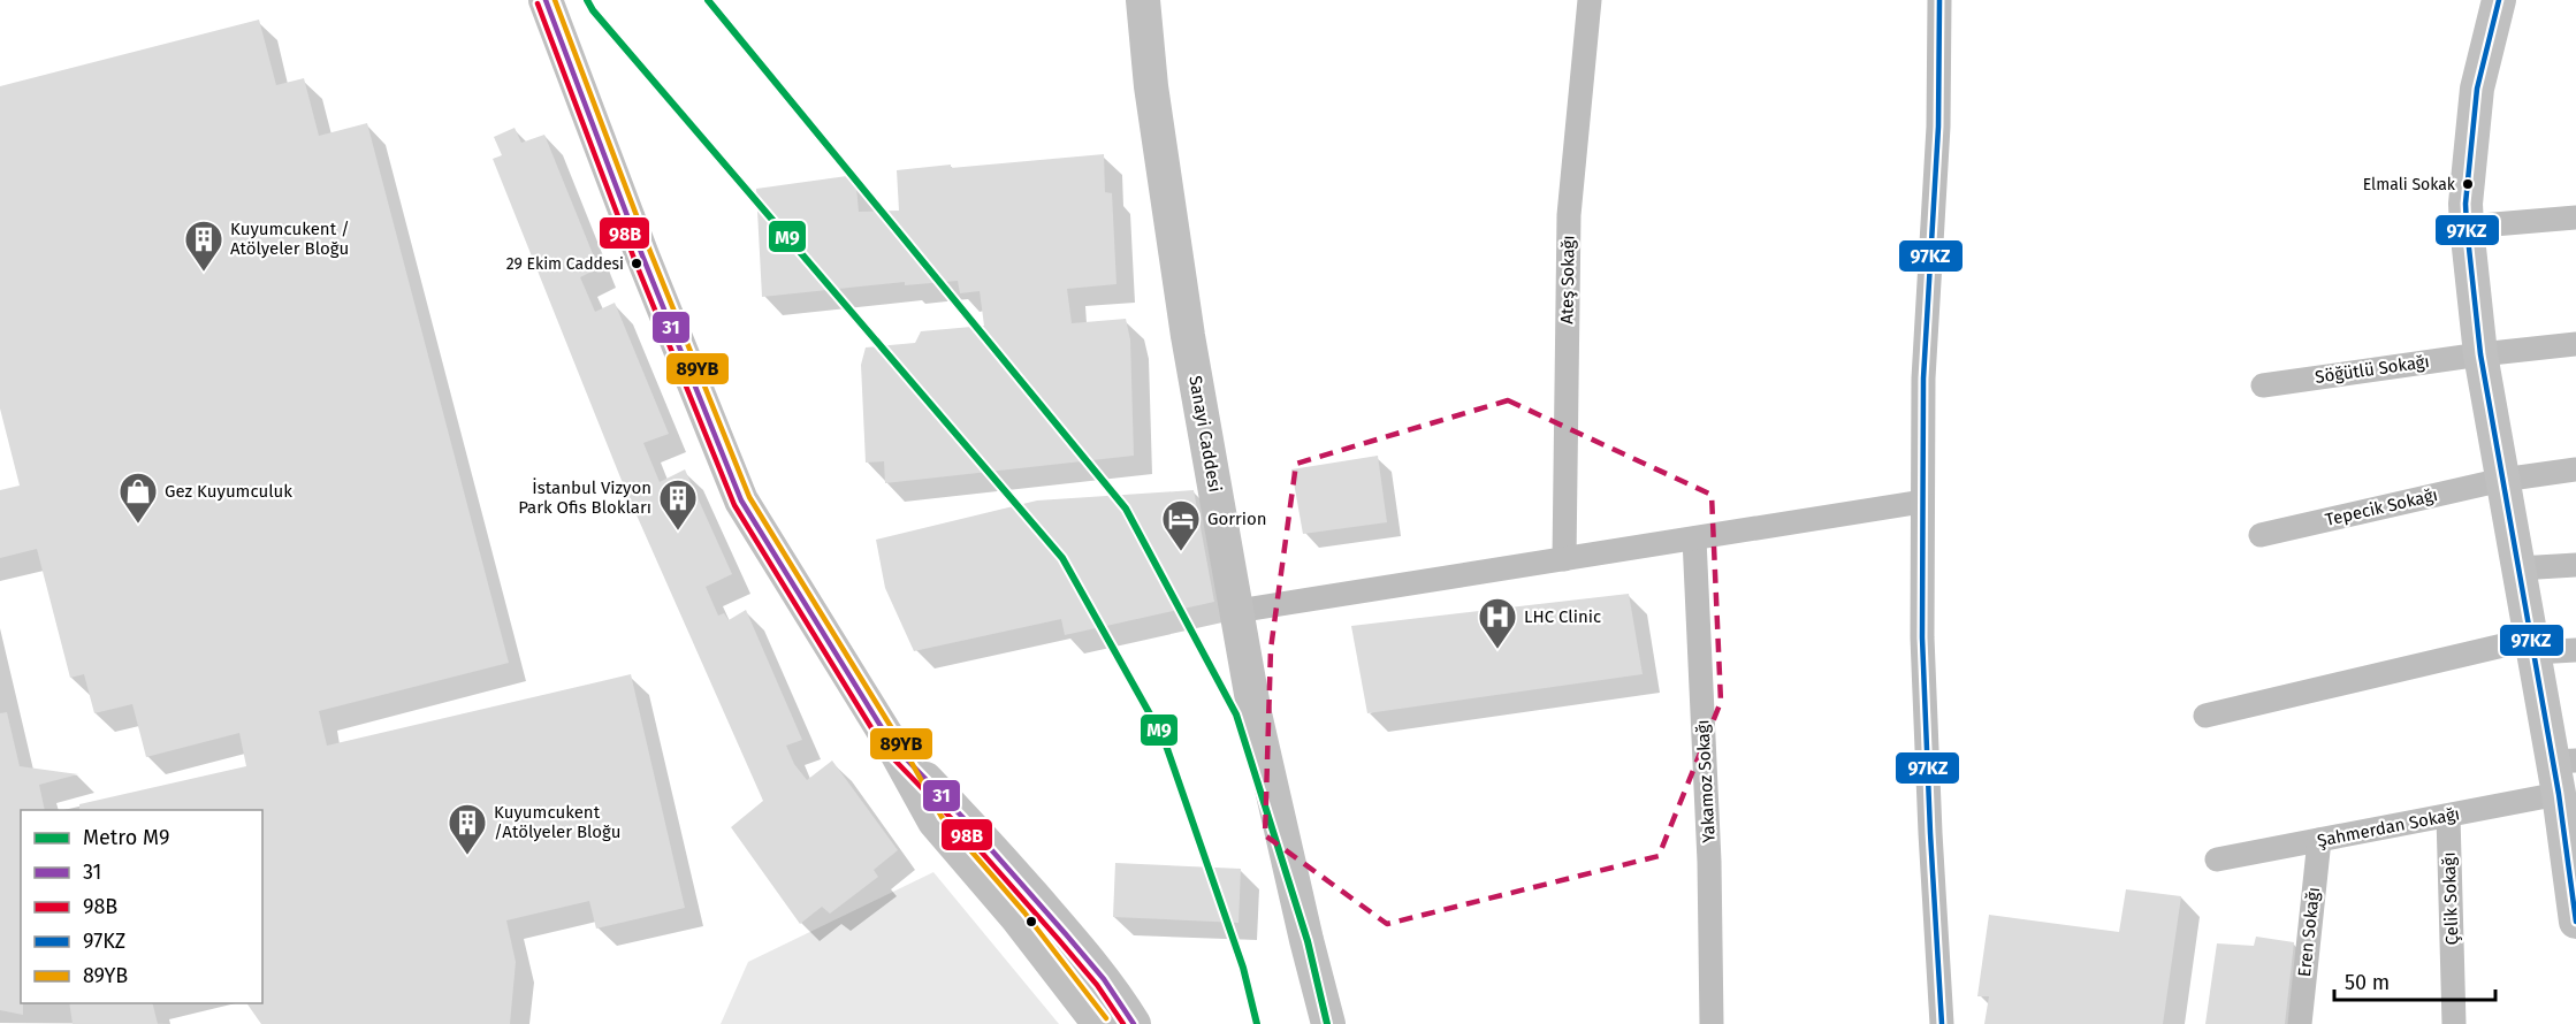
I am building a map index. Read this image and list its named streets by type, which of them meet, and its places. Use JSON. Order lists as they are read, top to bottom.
{
  "streets": {
    "main road": ["Sanayi Caddesi"],
    "street": [
      "Ateş Sokağı",
      "Söğütlü Sokağı",
      "Tepecik Sokağı",
      "Yakamoz Sokağı",
      "Şahmerdan Sokağı",
      "Çelik Sokağı",
      "Eren Sokağı"
    ]
  },
  "crossings": [
    ["Şahmerdan Sokağı", "Çelik Sokağı"],
    ["Şahmerdan Sokağı", "Eren Sokağı"]
  ],
  "places": {
    "other": ["Elmali Sokak", "29 Ekim Caddesi"],
    "building": ["Kuyumcukent / Atölyeler Bloğu", "İstanbul Vizyon Park Ofis Blokları", "Kuyumcukent /Atölyeler Bloğu"],
    "shop": ["Gez Kuyumculuk"],
    "hotel": ["Gorrion"],
    "hospital": ["LHC Clinic"]
  },
  "lines": [
    "metro line M9",
    "transit line 31",
    "transit line 97KZ",
    "transit line 89YB",
    "transit line 98B"
  ],
  "legend": [
    "Metro M9",
    "31",
    "98B",
    "97KZ",
    "89YB"
  ],
  "scale_bar": "50 m"
}
